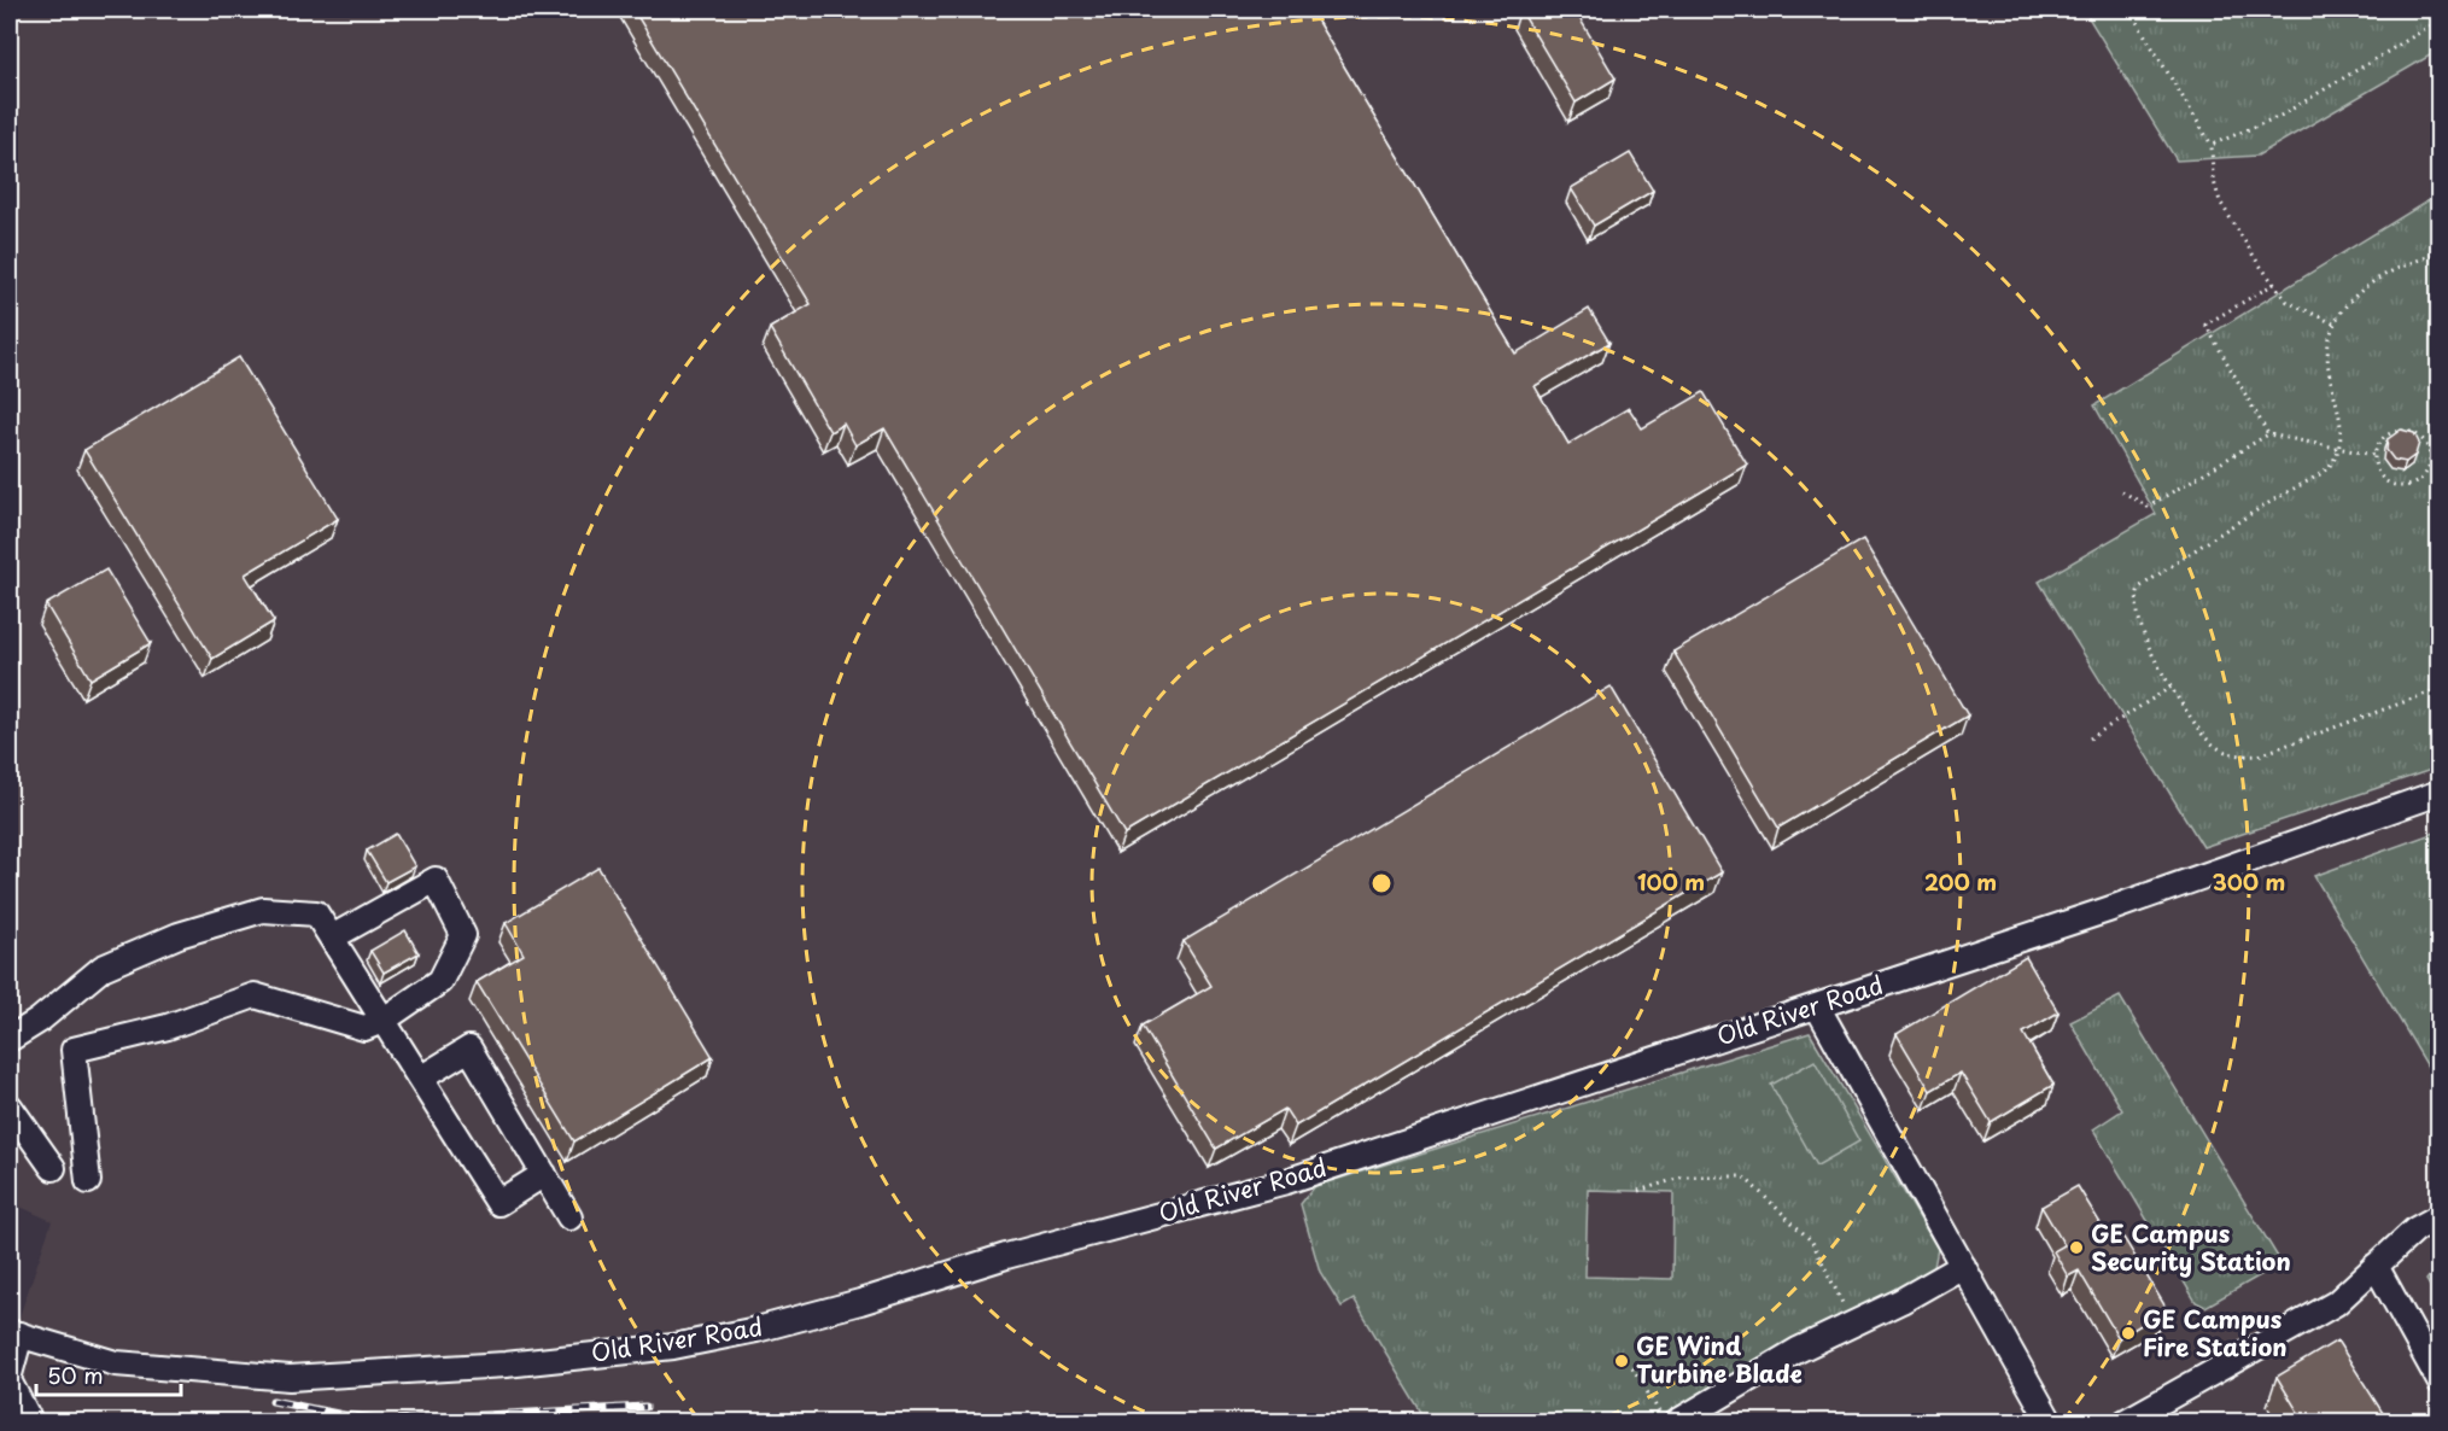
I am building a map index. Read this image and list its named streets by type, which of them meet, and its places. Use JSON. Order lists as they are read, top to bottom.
{
  "streets": {
    "lane": ["Old River Road"]
  },
  "places": ["GE Campus Security Station", "GE Campus Fire Station", "GE Wind Turbine Blade"],
  "scale_bar": "50 m",
  "rings": ["100 m", "200 m", "300 m"]
}
